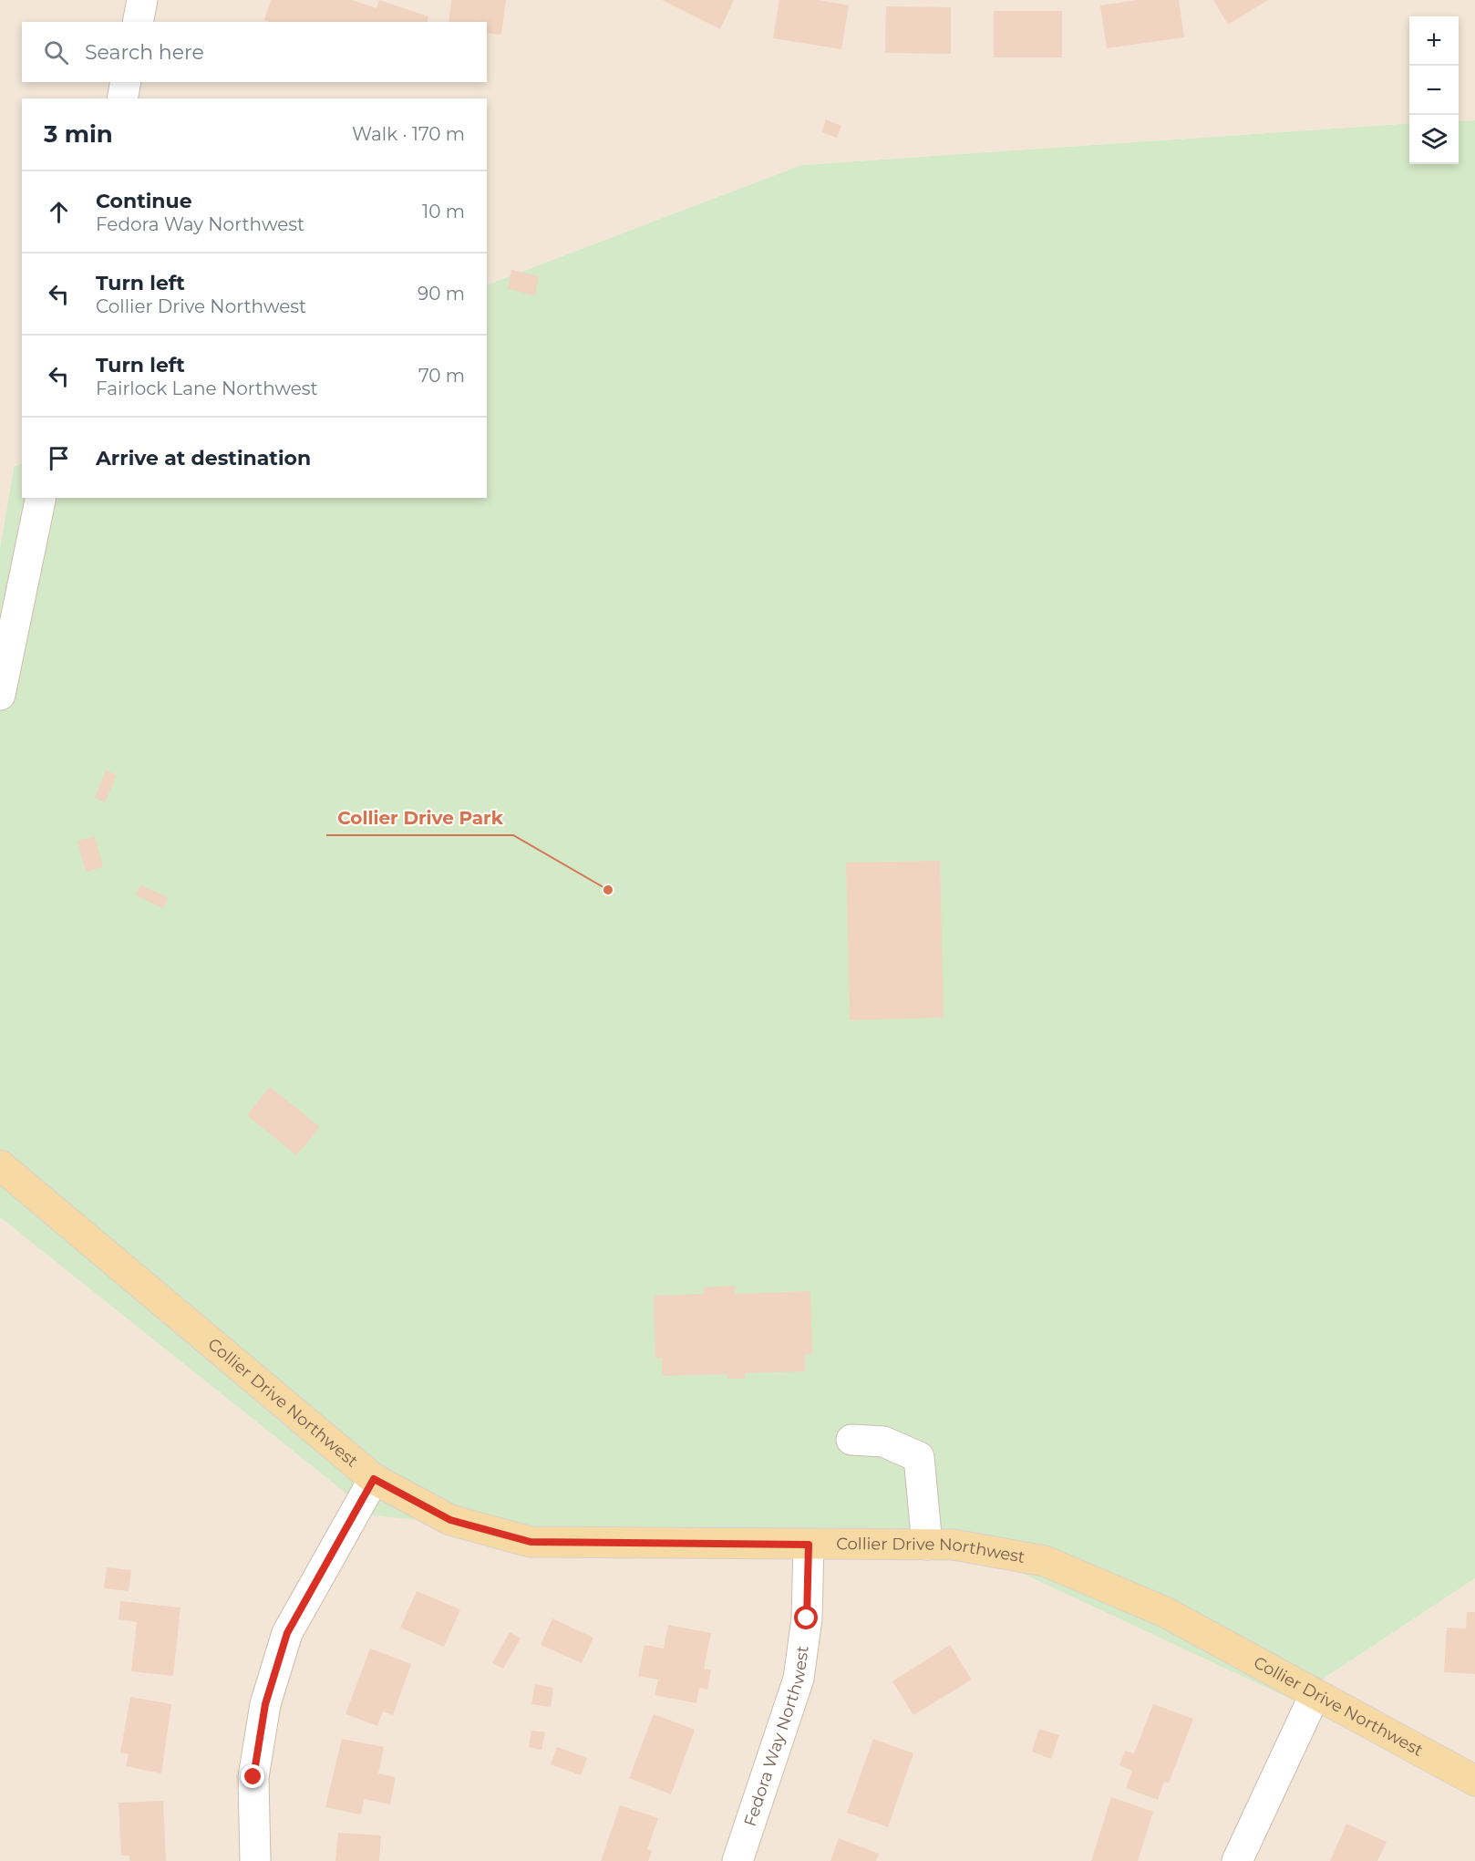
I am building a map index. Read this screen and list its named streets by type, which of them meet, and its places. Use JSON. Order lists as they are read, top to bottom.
{
  "streets": {
    "main road": ["Collier Drive Northwest"],
    "street": ["Fedora Way Northwest"]
  },
  "crossings": [
    ["Collier Drive Northwest", "Fedora Way Northwest"]
  ],
  "places": ["Collier Drive Park"],
  "page": {
    "map_buttons": ["+", "−"],
    "search": "Search here",
    "heading": ["3 min", "Walk · 170 m"],
    "list": [
      ["Continue", "Fedora Way Northwest", "10 m"],
      ["Turn left", "Collier Drive Northwest", "90 m"],
      ["Turn left", "Fairlock Lane Northwest", "70 m"],
      "Arrive at destination"
    ]
  }
}
